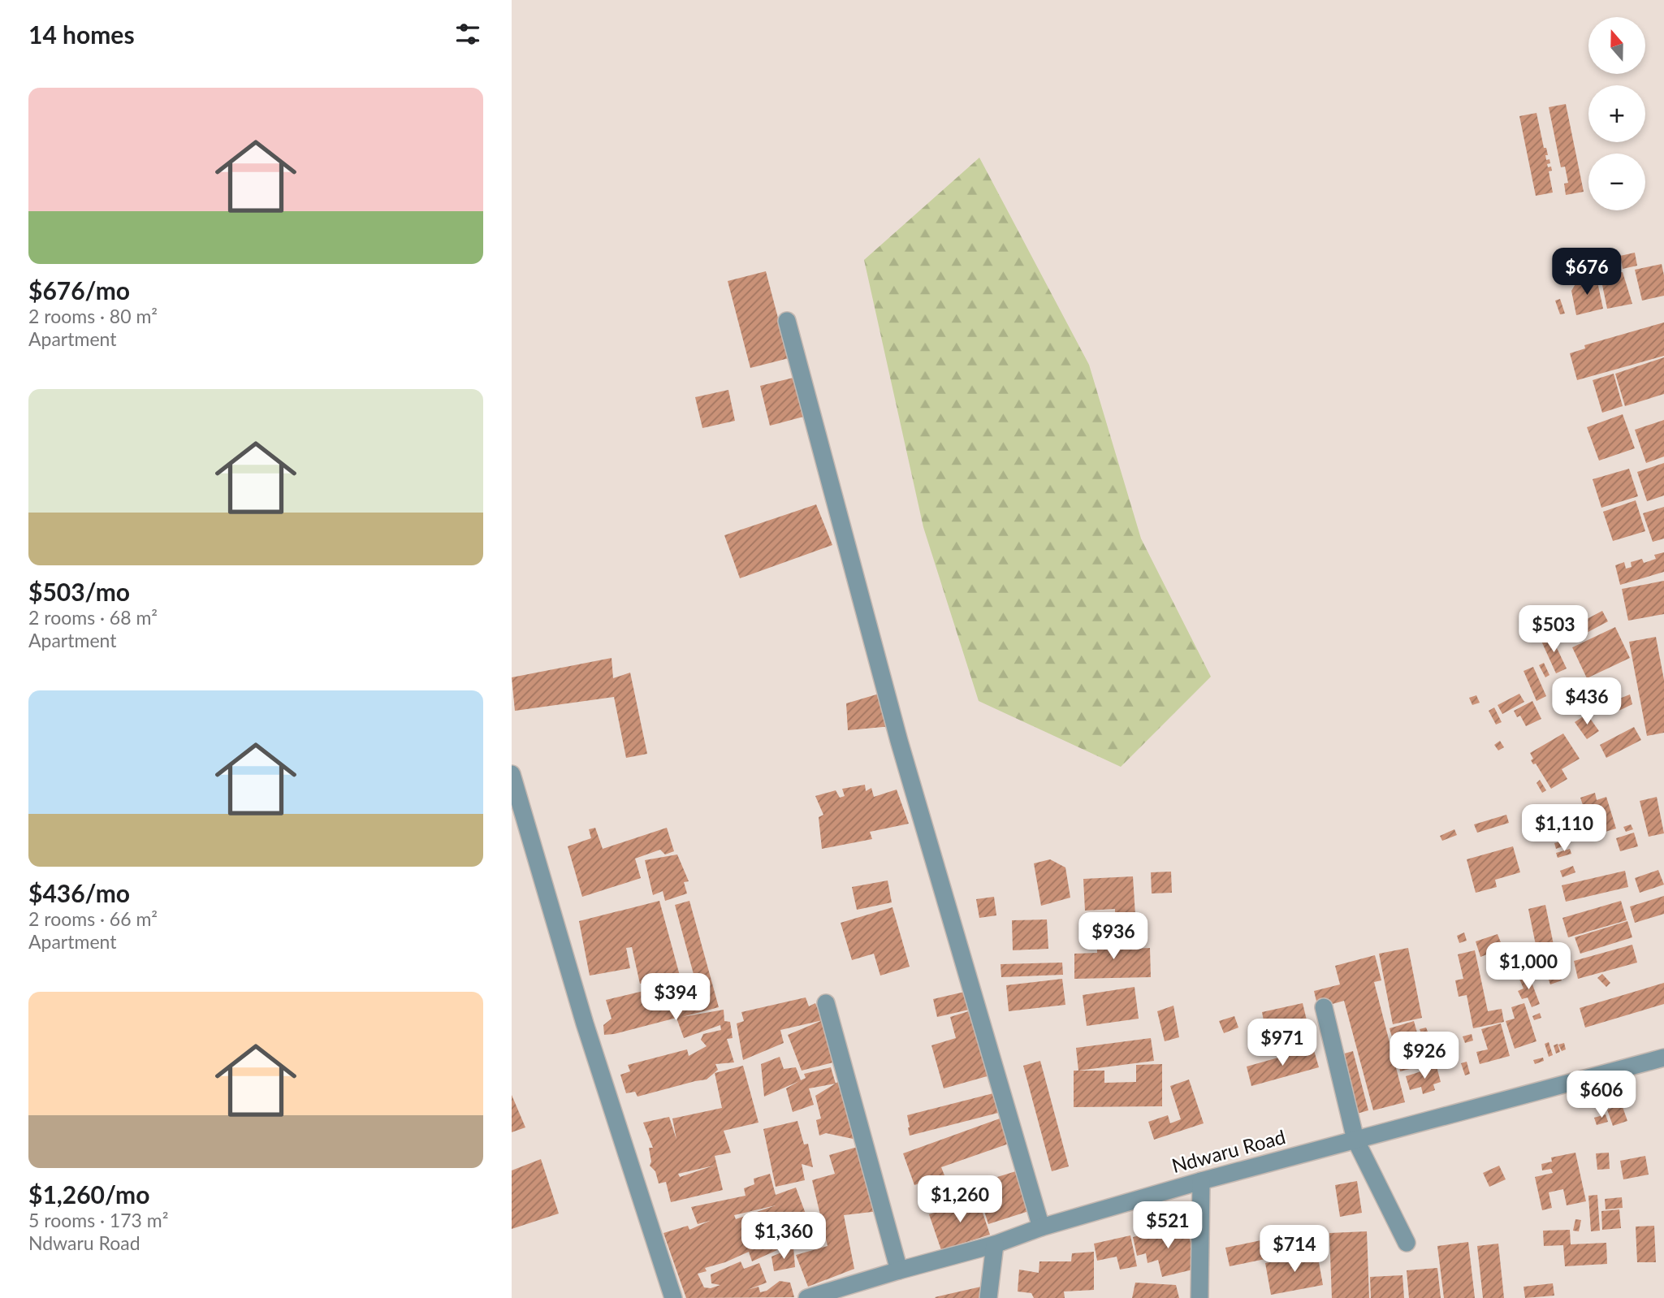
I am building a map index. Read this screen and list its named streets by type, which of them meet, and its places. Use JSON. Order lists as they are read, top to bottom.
{
  "streets": {
    "street": ["Ndwaru Road"]
  },
  "north": "top",
  "page": {
    "heading": "14 homes",
    "map_buttons": ["+", "−"],
    "list": [
      {
        "name": "$676/mo",
        "note": "2 rooms · 80 m² · Apartment"
      },
      {
        "name": "$503/mo",
        "note": "2 rooms · 68 m² · Apartment"
      },
      {
        "name": "$436/mo",
        "note": "2 rooms · 66 m² · Apartment"
      },
      {
        "name": "$1,260/mo",
        "note": "5 rooms · 173 m² · Ndwaru Road"
      }
    ],
    "price": [
      "$676",
      "$503",
      "$436",
      "$1,110",
      "$936",
      "$1,000",
      "$394",
      "$971",
      "$926",
      "$606",
      "$1,260",
      "$521",
      "$1,360",
      "$714"
    ]
  }
}
